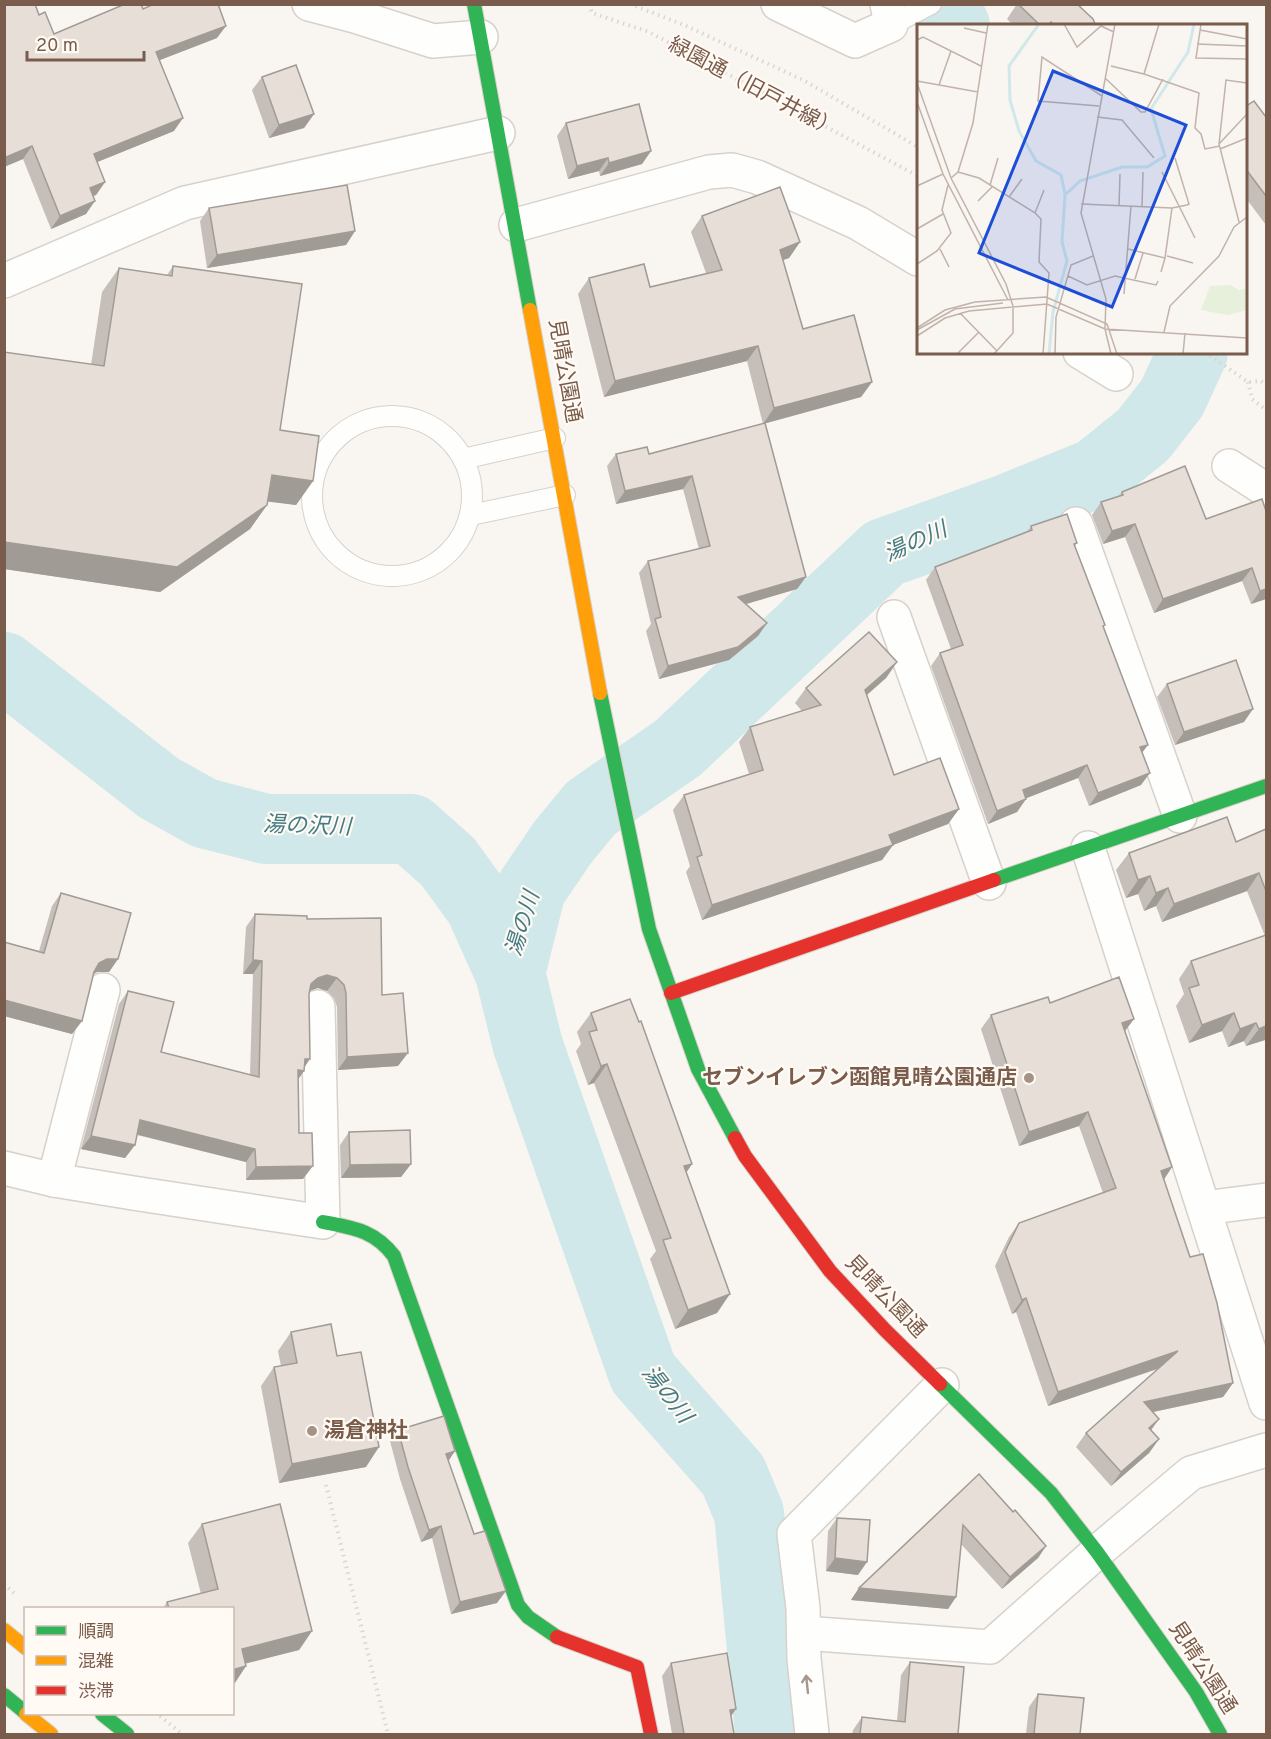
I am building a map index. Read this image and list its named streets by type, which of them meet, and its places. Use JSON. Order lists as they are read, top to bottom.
{
  "streets": {
    "street": ["見晴公園通"],
    "path": ["緑園通（旧戸井線）"]
  },
  "water": ["湯の川", "湯の沢川"],
  "places": ["セブンイレブン函館見晴公園通店", "湯倉神社"],
  "legend": ["順調", "混雑", "渋滞"],
  "scale_bar": "20 m"
}
